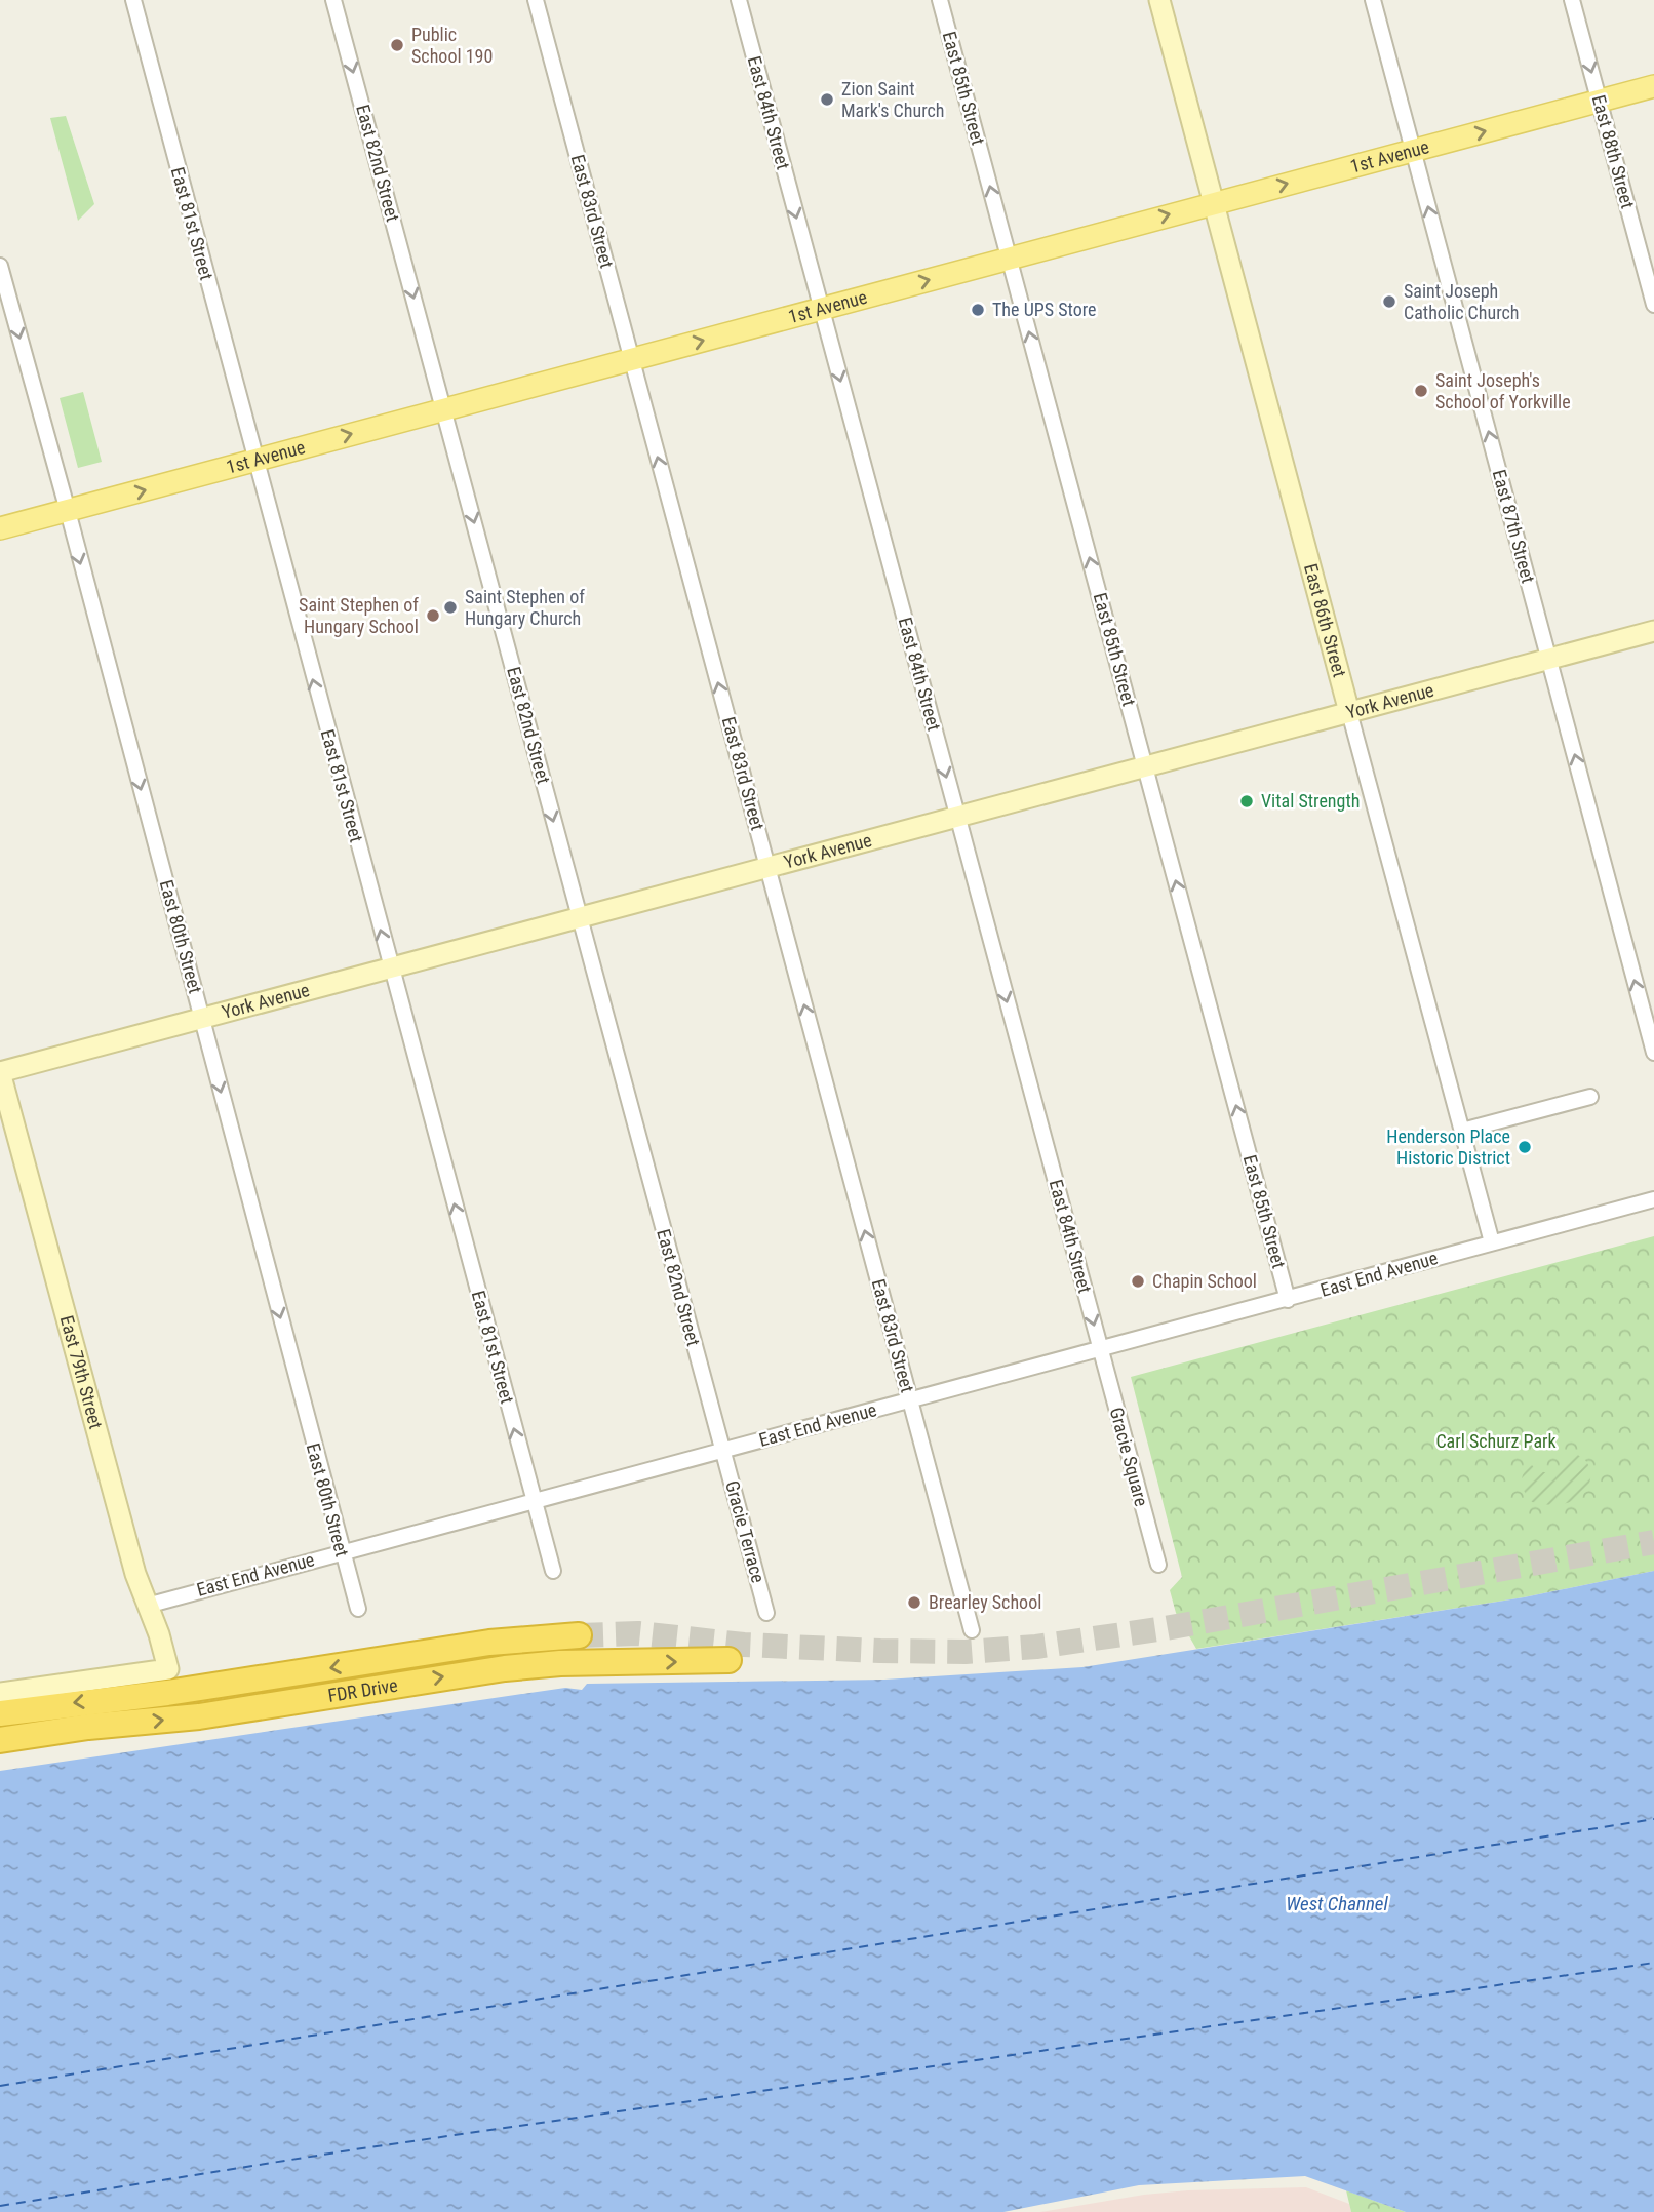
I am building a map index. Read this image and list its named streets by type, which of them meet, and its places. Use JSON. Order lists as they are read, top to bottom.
{
  "streets": {
    "highway": ["FDR Drive"],
    "main road": [
      "1st Avenue",
      "East 86th Street",
      "York Avenue",
      "East 79th Street"
    ],
    "street": [
      "East 85th Street",
      "East 84th Street",
      "East 88th Street",
      "East 82nd Street",
      "East 83rd Street",
      "East 81st Street",
      "East 87th Street",
      "East 80th Street",
      "East End Avenue",
      "Gracie Square",
      "Gracie Terrace"
    ]
  },
  "crossings": [
    ["East 85th Street", "1st Avenue"],
    ["East 85th Street", "York Avenue"],
    ["East 85th Street", "East End Avenue"],
    ["East 84th Street", "1st Avenue"],
    ["East 84th Street", "York Avenue"],
    ["East 84th Street", "East End Avenue"],
    ["East 84th Street", "Gracie Square"],
    ["East 88th Street", "1st Avenue"],
    ["1st Avenue", "East 82nd Street"],
    ["1st Avenue", "East 83rd Street"],
    ["1st Avenue", "East 81st Street"],
    ["1st Avenue", "East 87th Street"],
    ["1st Avenue", "East 86th Street"],
    ["1st Avenue", "East 80th Street"],
    ["East 82nd Street", "York Avenue"],
    ["East 82nd Street", "East End Avenue"],
    ["East 82nd Street", "Gracie Terrace"],
    ["East 83rd Street", "York Avenue"],
    ["East 83rd Street", "East End Avenue"],
    ["East 81st Street", "York Avenue"],
    ["East 81st Street", "East End Avenue"],
    ["East 87th Street", "York Avenue"],
    ["East 86th Street", "York Avenue"],
    ["East 86th Street", "East End Avenue"],
    ["York Avenue", "East 80th Street"],
    ["York Avenue", "East 79th Street"],
    ["East 80th Street", "East End Avenue"],
    ["East End Avenue", "East 79th Street"],
    ["East End Avenue", "Gracie Square"],
    ["East End Avenue", "Gracie Terrace"]
  ],
  "one_way": [
    "East 85th Street",
    "East 84th Street",
    "1st Avenue",
    "East 82nd Street",
    "East 83rd Street",
    "East 81st Street",
    "East 87th Street",
    "East 80th Street"
  ],
  "water": ["West Channel"],
  "parks": ["Carl Schurz Park"],
  "places": [
    "Public School 190",
    "Zion Saint Mark's Church",
    "Saint Joseph Catholic Church",
    "The UPS Store",
    "Saint Joseph's School of Yorkville",
    "Saint Stephen of Hungary Church",
    "Saint Stephen of Hungary School",
    "Vital Strength",
    "Henderson Place Historic District",
    "Chapin School",
    "Brearley School"
  ]
}
